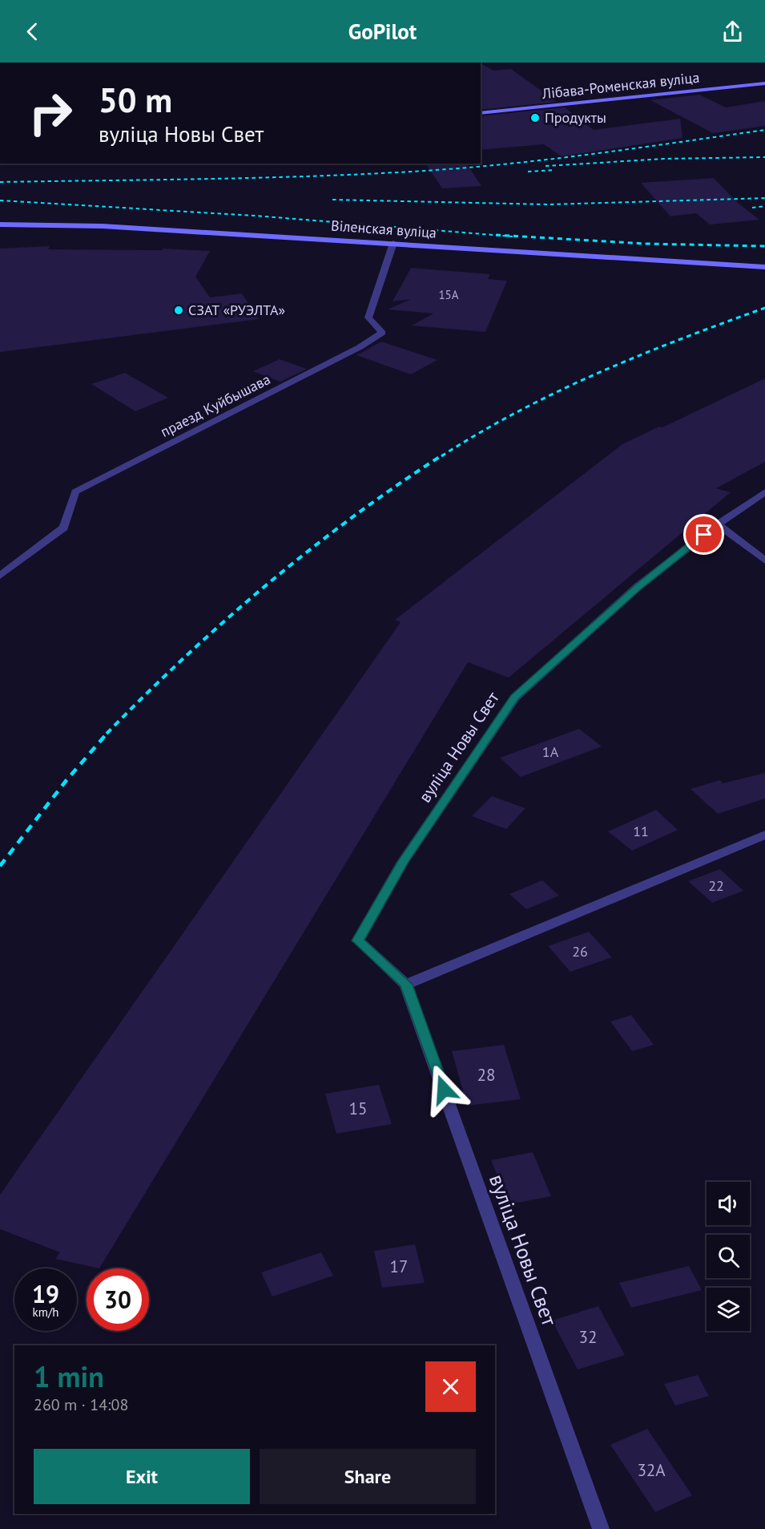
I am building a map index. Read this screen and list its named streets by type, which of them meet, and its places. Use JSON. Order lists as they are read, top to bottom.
{
  "streets": {
    "main road": ["Лібава-Роменская вуліца", "Віленская вуліца"],
    "street": ["праезд Куйбышава", "вуліца Новы Свет"]
  },
  "crossings": [
    ["Віленская вуліца", "праезд Куйбышава"]
  ],
  "places": ["Продукты", "СЗАТ «РУЭЛТА»"],
  "house_numbers": [
    "15А",
    "1А",
    "11",
    "22",
    "26",
    "28",
    "15",
    "17",
    "32",
    "32А"
  ],
  "page": {
    "header": "GoPilot",
    "turn": ["50 m", "вуліца Новы Свет"],
    "speed": "19 km/h",
    "limit": "30",
    "heading": ["1 min", "260 m · 14:08"],
    "buttons": ["Exit", "Share"]
  }
}
